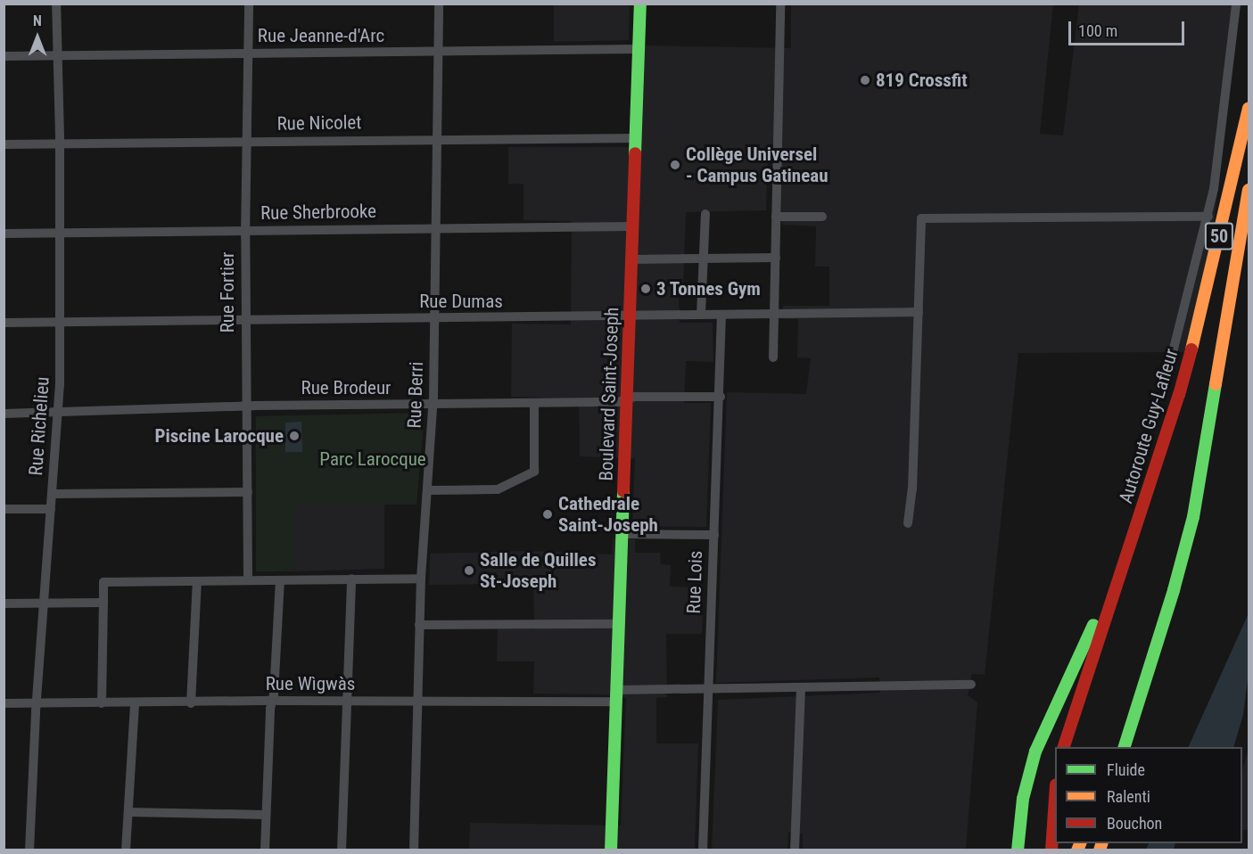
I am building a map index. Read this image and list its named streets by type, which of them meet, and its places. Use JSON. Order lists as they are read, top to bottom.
{
  "streets": {
    "main road": ["50", "Boulevard Saint-Joseph", "Autoroute Guy-Lafleur"],
    "street": [
      "Rue Jeanne-d'Arc",
      "Rue Nicolet",
      "Rue Sherbrooke",
      "Rue Fortier",
      "Rue Dumas",
      "Rue Brodeur",
      "Rue Berri",
      "Rue Richelieu",
      "Rue Lois",
      "Rue Wìgwàs"
    ]
  },
  "crossings": [
    ["Rue Jeanne-d'Arc", "Rue Fortier"],
    ["Rue Jeanne-d'Arc", "Boulevard Saint-Joseph"],
    ["Rue Jeanne-d'Arc", "Rue Berri"],
    ["Rue Jeanne-d'Arc", "Rue Richelieu"],
    ["Rue Nicolet", "Rue Fortier"],
    ["Rue Nicolet", "Boulevard Saint-Joseph"],
    ["Rue Nicolet", "Rue Berri"],
    ["Rue Nicolet", "Rue Richelieu"],
    ["Rue Sherbrooke", "Rue Fortier"],
    ["Rue Sherbrooke", "Boulevard Saint-Joseph"],
    ["Rue Sherbrooke", "Rue Berri"],
    ["Rue Sherbrooke", "Rue Richelieu"],
    ["Rue Fortier", "Rue Dumas"],
    ["Rue Fortier", "Rue Brodeur"],
    ["Rue Dumas", "Boulevard Saint-Joseph"],
    ["Rue Dumas", "Rue Berri"],
    ["Rue Dumas", "Rue Richelieu"],
    ["Rue Dumas", "Rue Lois"],
    ["Rue Brodeur", "Boulevard Saint-Joseph"],
    ["Rue Brodeur", "Rue Berri"],
    ["Rue Brodeur", "Rue Richelieu"],
    ["Rue Brodeur", "Rue Lois"],
    ["Boulevard Saint-Joseph", "Rue Wìgwàs"],
    ["Rue Berri", "Rue Wìgwàs"],
    ["Rue Richelieu", "Rue Wìgwàs"],
    ["Rue Lois", "Rue Wìgwàs"]
  ],
  "parks": ["Parc Larocque"],
  "places": [
    "819 Crossfit",
    "Collège Universel - Campus Gatineau",
    "3 Tonnes Gym",
    "Piscine Larocque",
    "Cathedrale Saint-Joseph",
    "Salle de Quilles St-Joseph"
  ],
  "legend": ["Fluide", "Ralenti", "Bouchon"],
  "scale_bar": "100 m",
  "north": "top"
}
